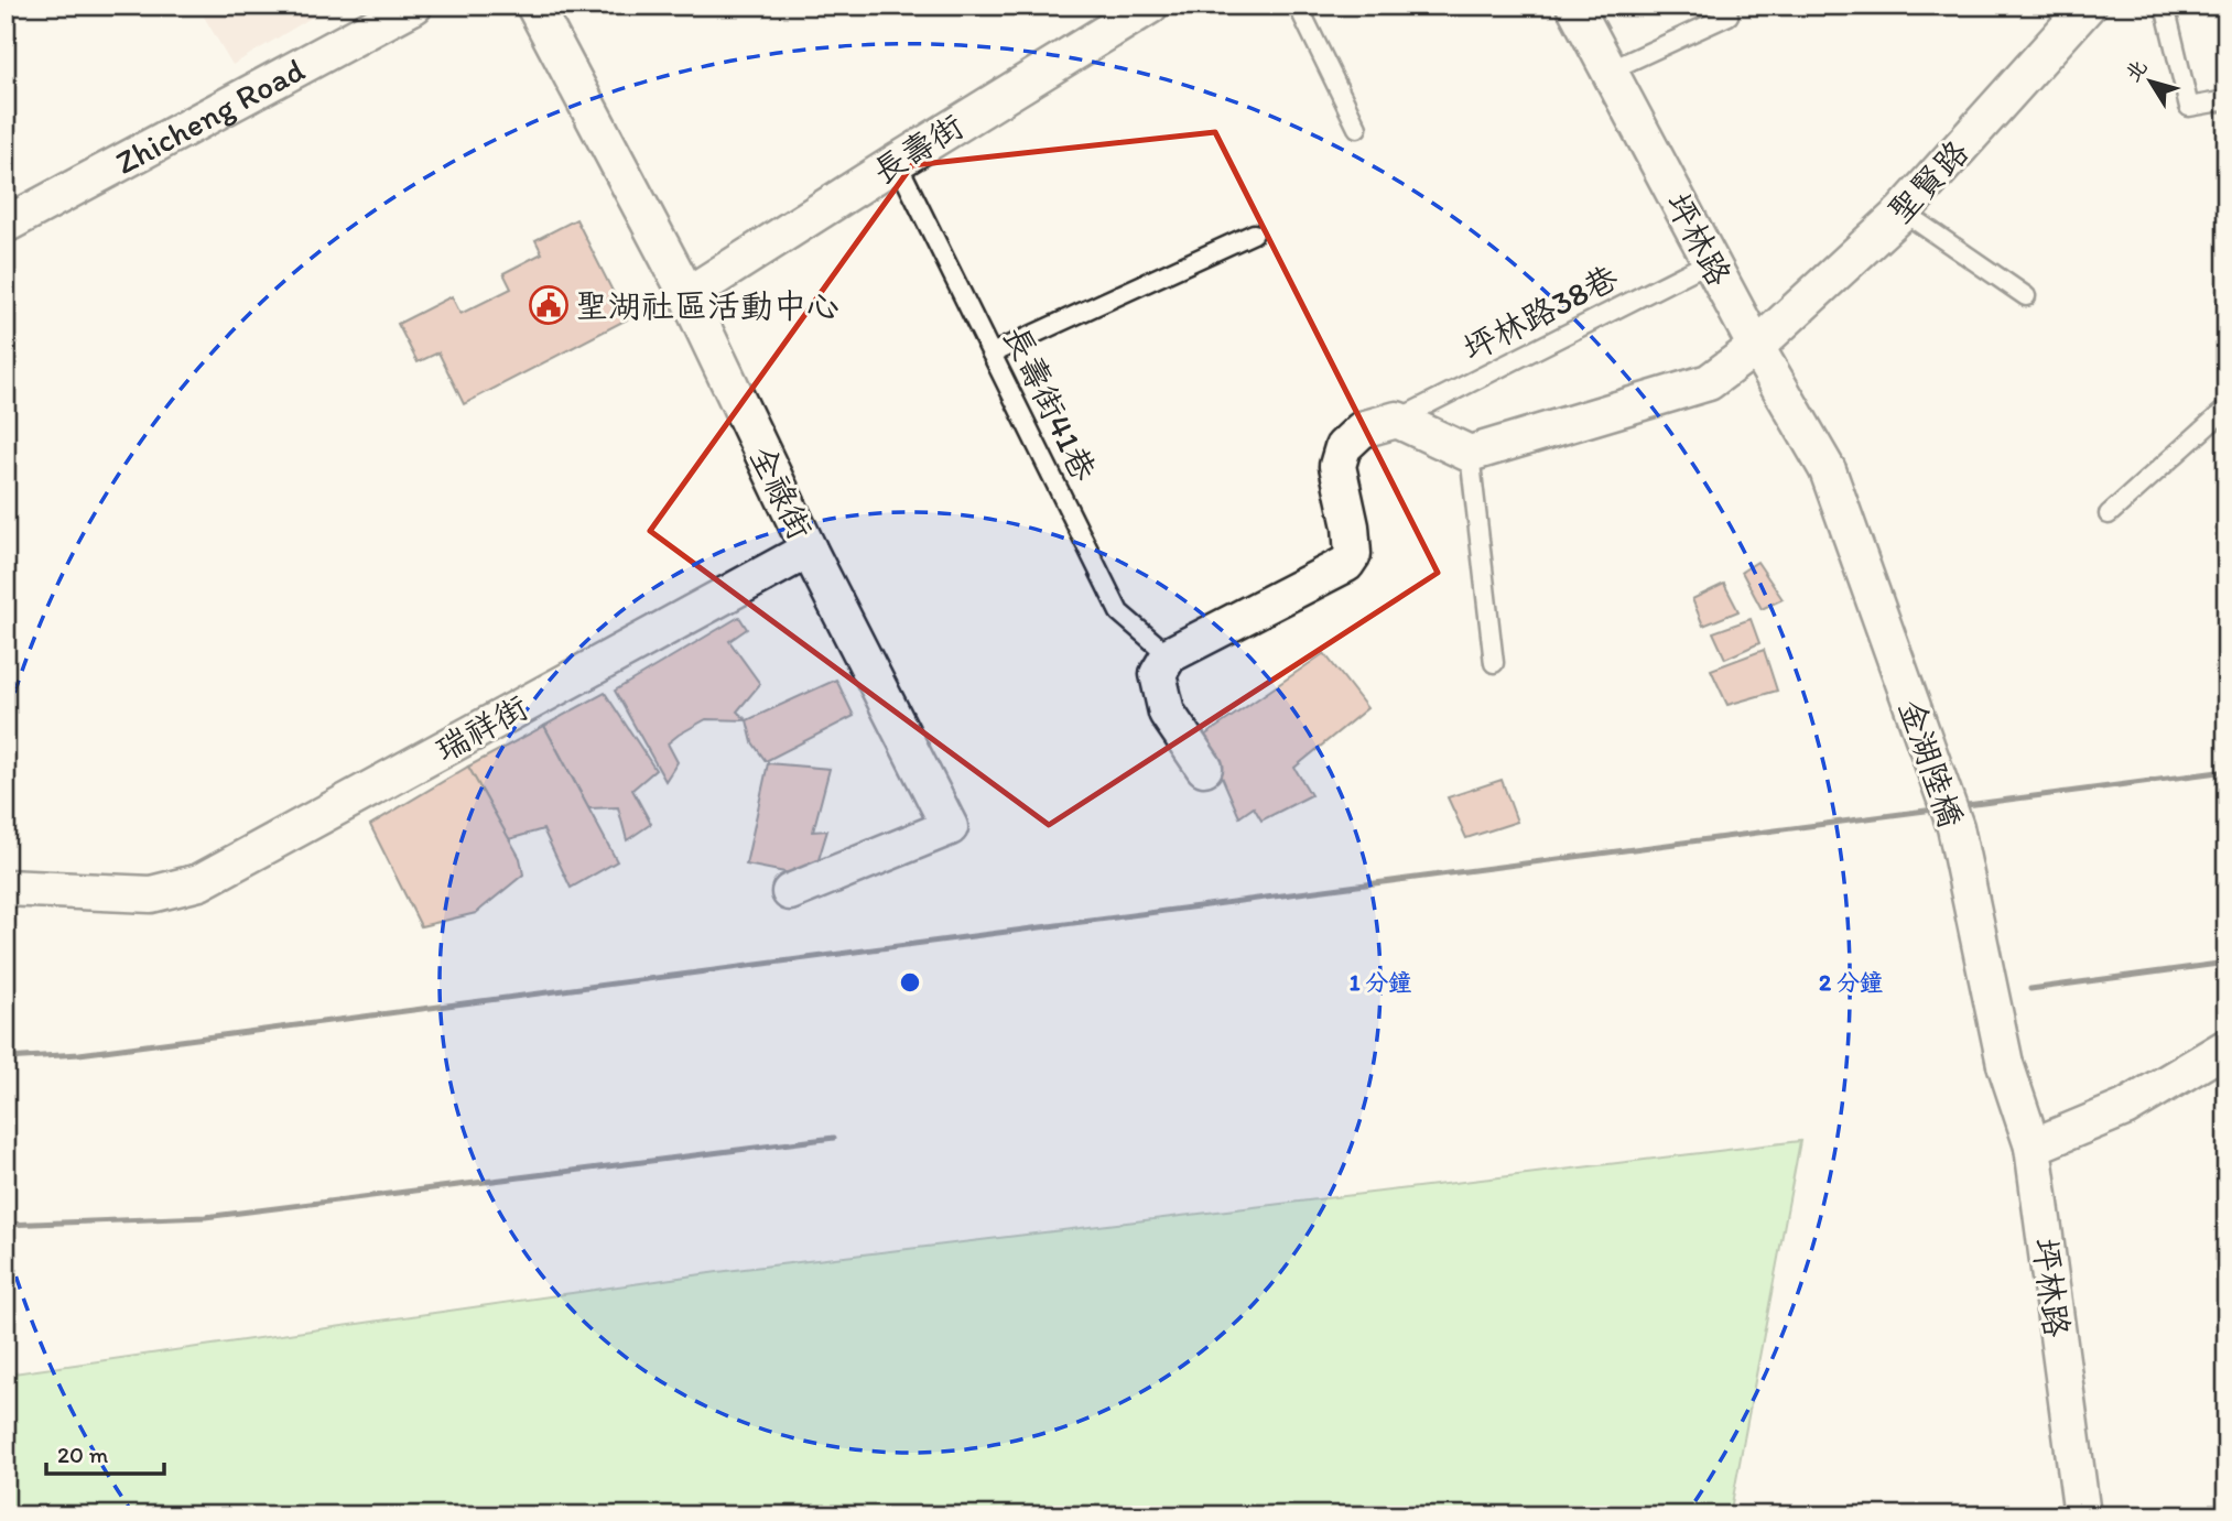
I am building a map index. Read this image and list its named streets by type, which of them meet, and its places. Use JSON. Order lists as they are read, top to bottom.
{
  "streets": {
    "street": [
      "Zhicheng Road",
      "長壽街",
      "聖賢路",
      "坪林路",
      "全祿街",
      "瑞祥街",
      "金湖陸橋"
    ],
    "lane": ["坪林路38巷", "長壽街41巷"]
  },
  "crossings": [
    ["長壽街", "長壽街41巷"],
    ["長壽街", "全祿街"],
    ["聖賢路", "坪林路"],
    ["坪林路", "坪林路38巷"],
    ["坪林路", "金湖陸橋"],
    ["全祿街", "瑞祥街"]
  ],
  "places": {
    "public building": ["聖湖社區活動中心"]
  },
  "scale_bar": "20 m",
  "north": "top left",
  "rings": ["1 分鐘", "2 分鐘"]
}
